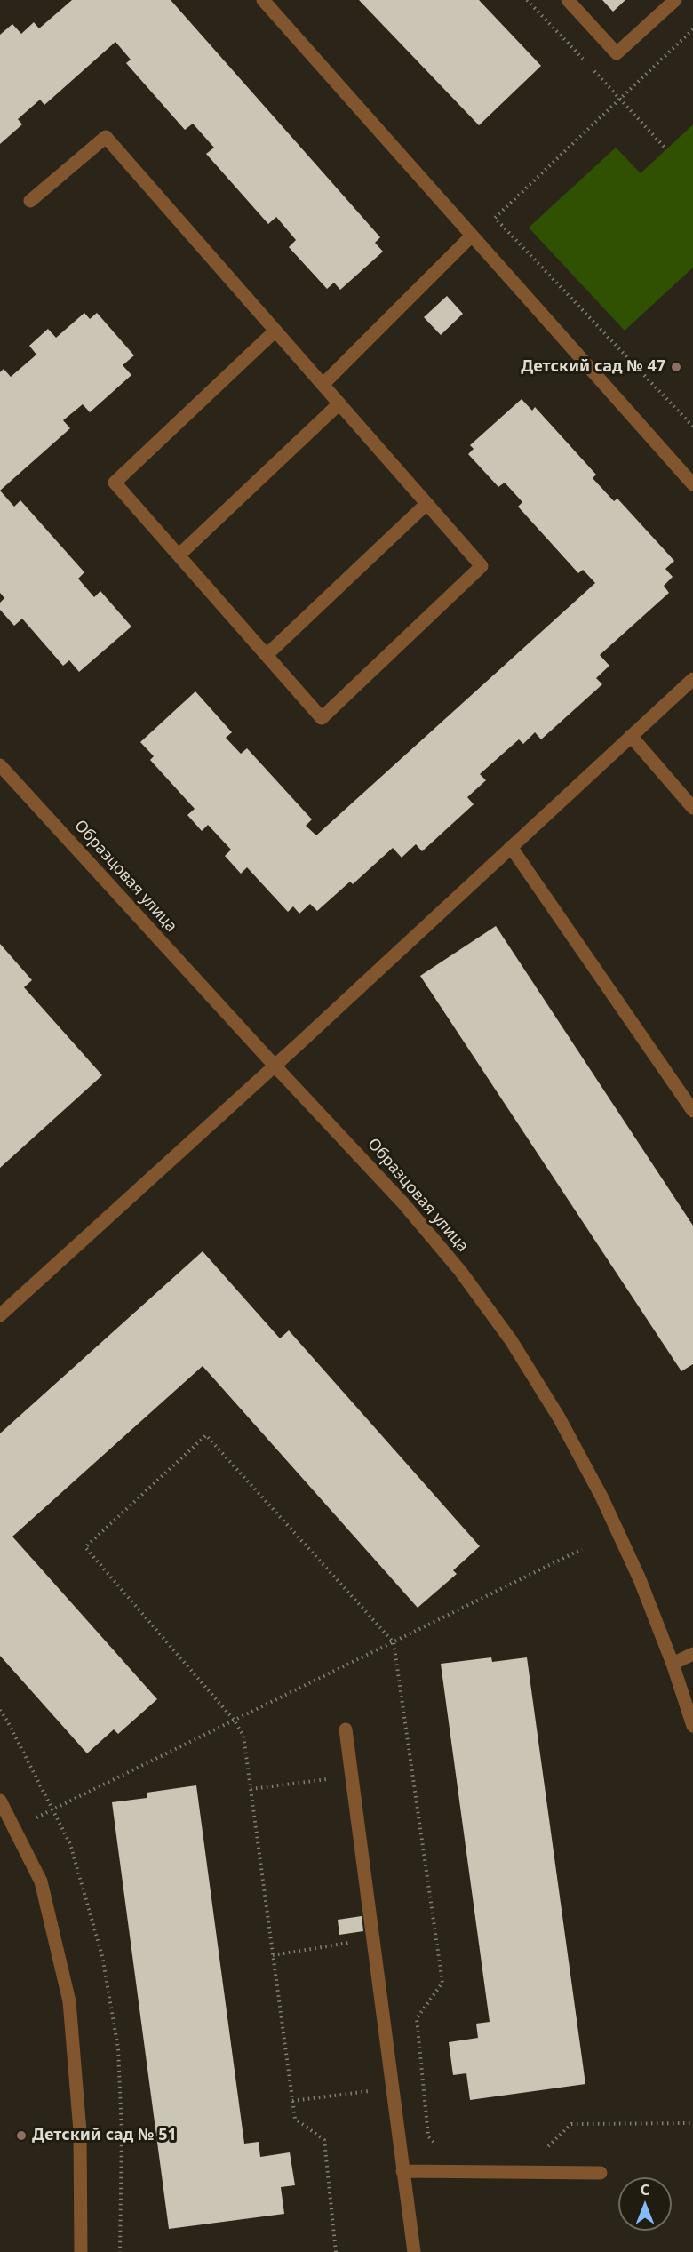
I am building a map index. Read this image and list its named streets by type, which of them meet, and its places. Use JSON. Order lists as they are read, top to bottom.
{
  "streets": {
    "street": ["Образцовая улица"]
  },
  "places": ["Детский сад № 47", "Детский сад № 51"],
  "north": "top"
}
